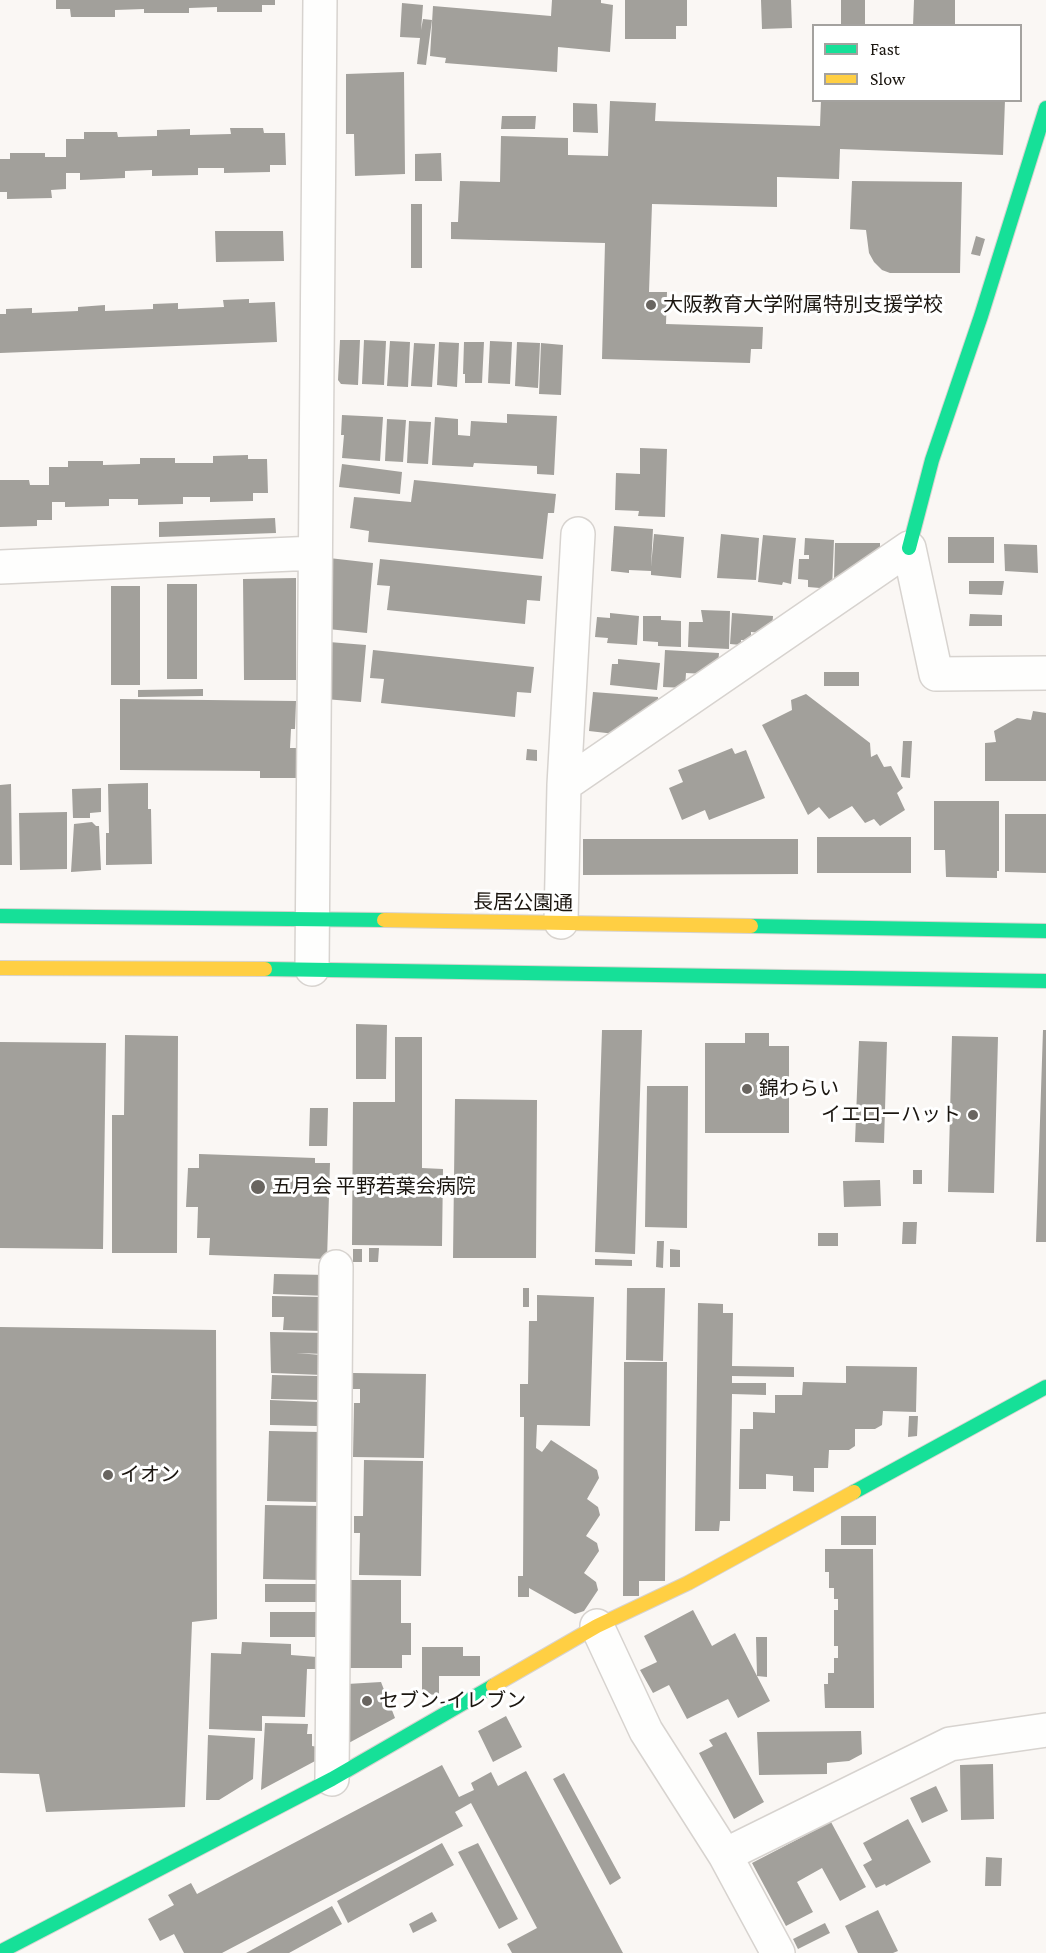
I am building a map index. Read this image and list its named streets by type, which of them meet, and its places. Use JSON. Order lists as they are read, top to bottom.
{
  "streets": {
    "main road": ["長居公園通"]
  },
  "places": [
    "大阪教育大学附属特別支援学校",
    "錦わらい",
    "イエローハット",
    "五月会 平野若葉会病院",
    "イオン",
    "セブン-イレブン"
  ],
  "legend": ["Fast", "Slow"]
}
